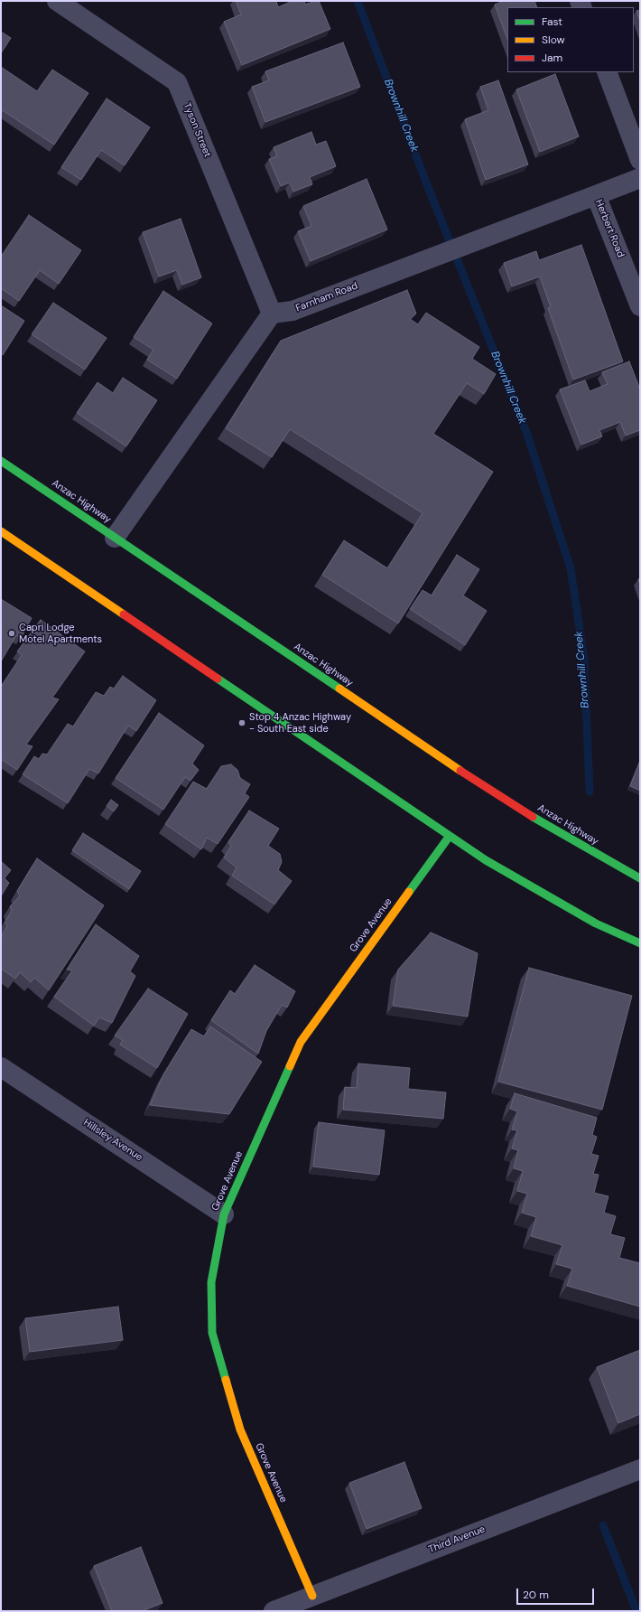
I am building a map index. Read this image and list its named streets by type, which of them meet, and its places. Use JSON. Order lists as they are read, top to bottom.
{
  "streets": {
    "main road": ["Anzac Highway", "Grove Avenue"],
    "street": [
      "Tyson Street",
      "Herbert Road",
      "Farnham Road",
      "Hillsley Avenue",
      "Third Avenue"
    ]
  },
  "crossings": [
    ["Tyson Street", "Farnham Road"],
    ["Herbert Road", "Farnham Road"],
    ["Grove Avenue", "Hillsley Avenue"],
    ["Grove Avenue", "Third Avenue"]
  ],
  "water": ["Brownhill Creek"],
  "places": ["Capri Lodge Motel Apartments", "Stop 4 Anzac Highway - South East side"],
  "legend": ["Fast", "Slow", "Jam"],
  "scale_bar": "20 m"
}
